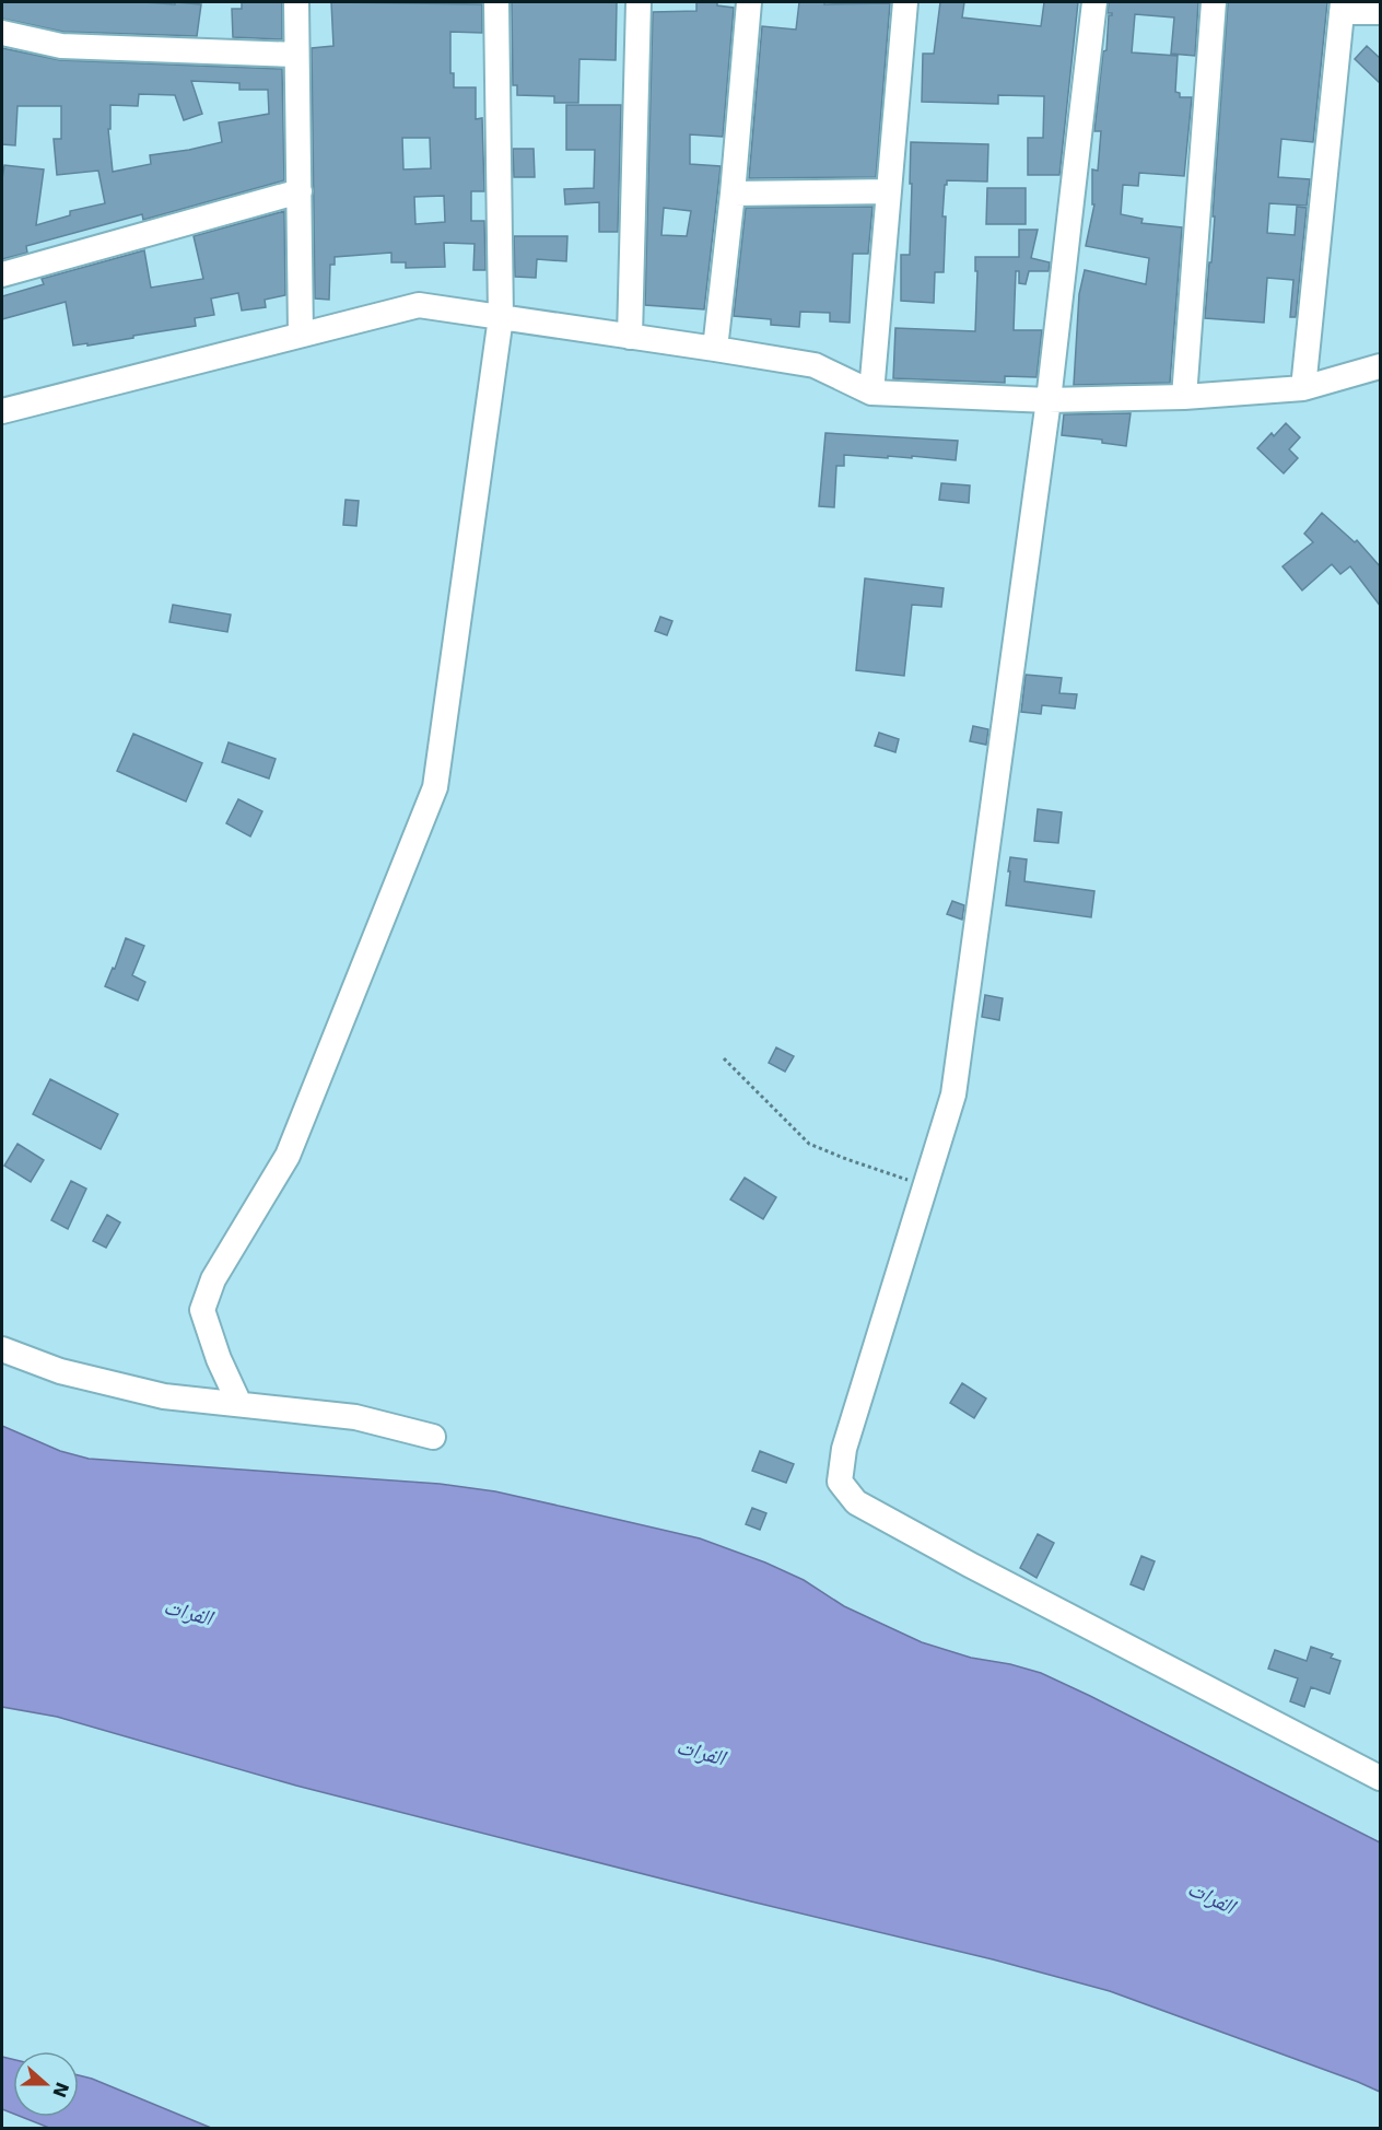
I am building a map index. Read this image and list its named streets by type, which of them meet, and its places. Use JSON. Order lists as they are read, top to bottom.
{
  "water": ["الفرات"],
  "north": "right"
}
